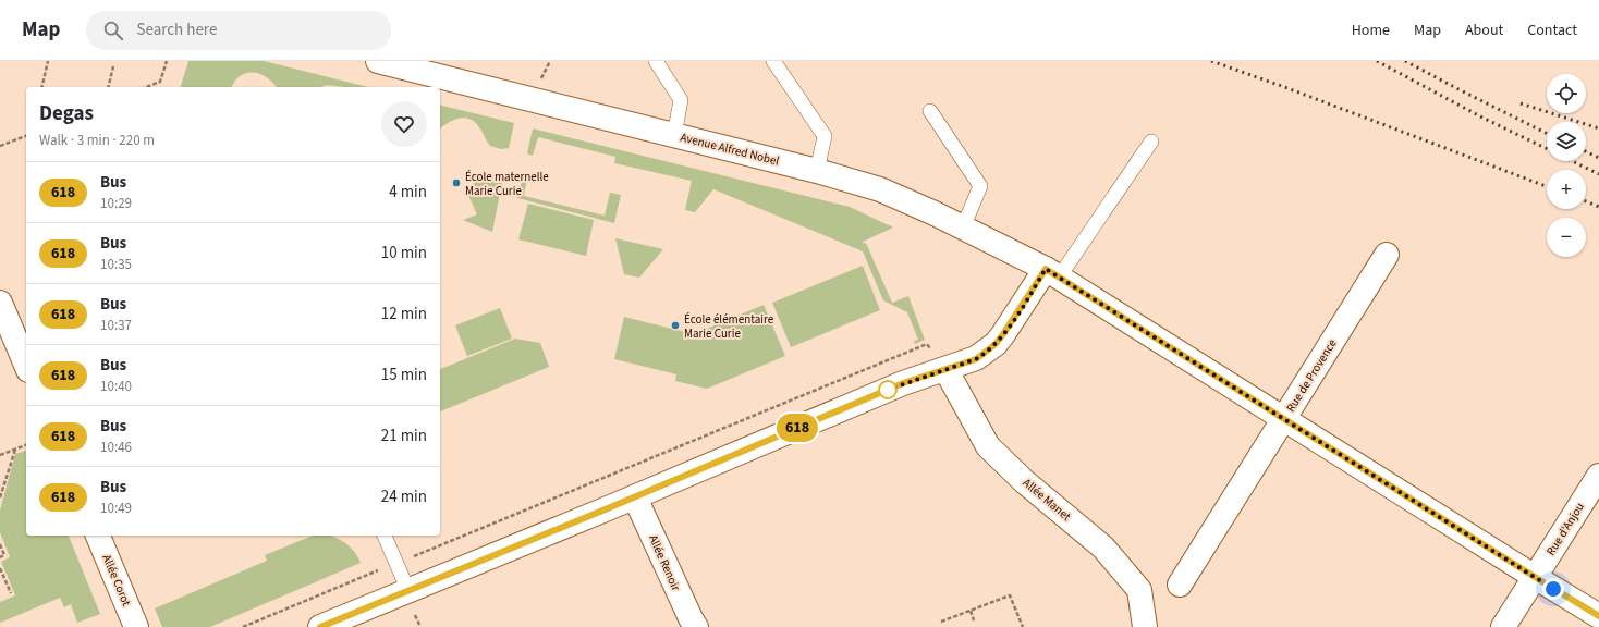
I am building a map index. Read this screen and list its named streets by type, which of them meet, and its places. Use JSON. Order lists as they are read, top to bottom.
{
  "streets": {
    "street": [
      "Avenue Alfred Nobel",
      "Rue de Provence",
      "Allée Manet",
      "Rue d'Anjou",
      "Allée Renoir",
      "Allée Corot"
    ]
  },
  "crossings": [
    ["Avenue Alfred Nobel", "Rue de Provence"],
    ["Avenue Alfred Nobel", "Rue d'Anjou"]
  ],
  "places": ["École maternelle Marie Curie", "École élémentaire Marie Curie"],
  "lines": ["bus line 618"],
  "page": {
    "header": "Map",
    "search": "Search here",
    "nav": [
      "Home",
      "Map",
      "About",
      "Contact"
    ],
    "on_map": "618",
    "map_buttons": ["+", "−"],
    "heading": ["Degas", "Walk · 3 min · 220 m"],
    "list": [
      {
        "mark": "618",
        "name": "Bus",
        "note": "10:29",
        "value": "4 min"
      },
      {
        "mark": "618",
        "name": "Bus",
        "note": "10:35",
        "value": "10 min"
      },
      {
        "mark": "618",
        "name": "Bus",
        "note": "10:37",
        "value": "12 min"
      },
      {
        "mark": "618",
        "name": "Bus",
        "note": "10:40",
        "value": "15 min"
      },
      {
        "mark": "618",
        "name": "Bus",
        "note": "10:46",
        "value": "21 min"
      },
      {
        "mark": "618",
        "name": "Bus",
        "note": "10:49",
        "value": "24 min"
      }
    ]
  }
}
